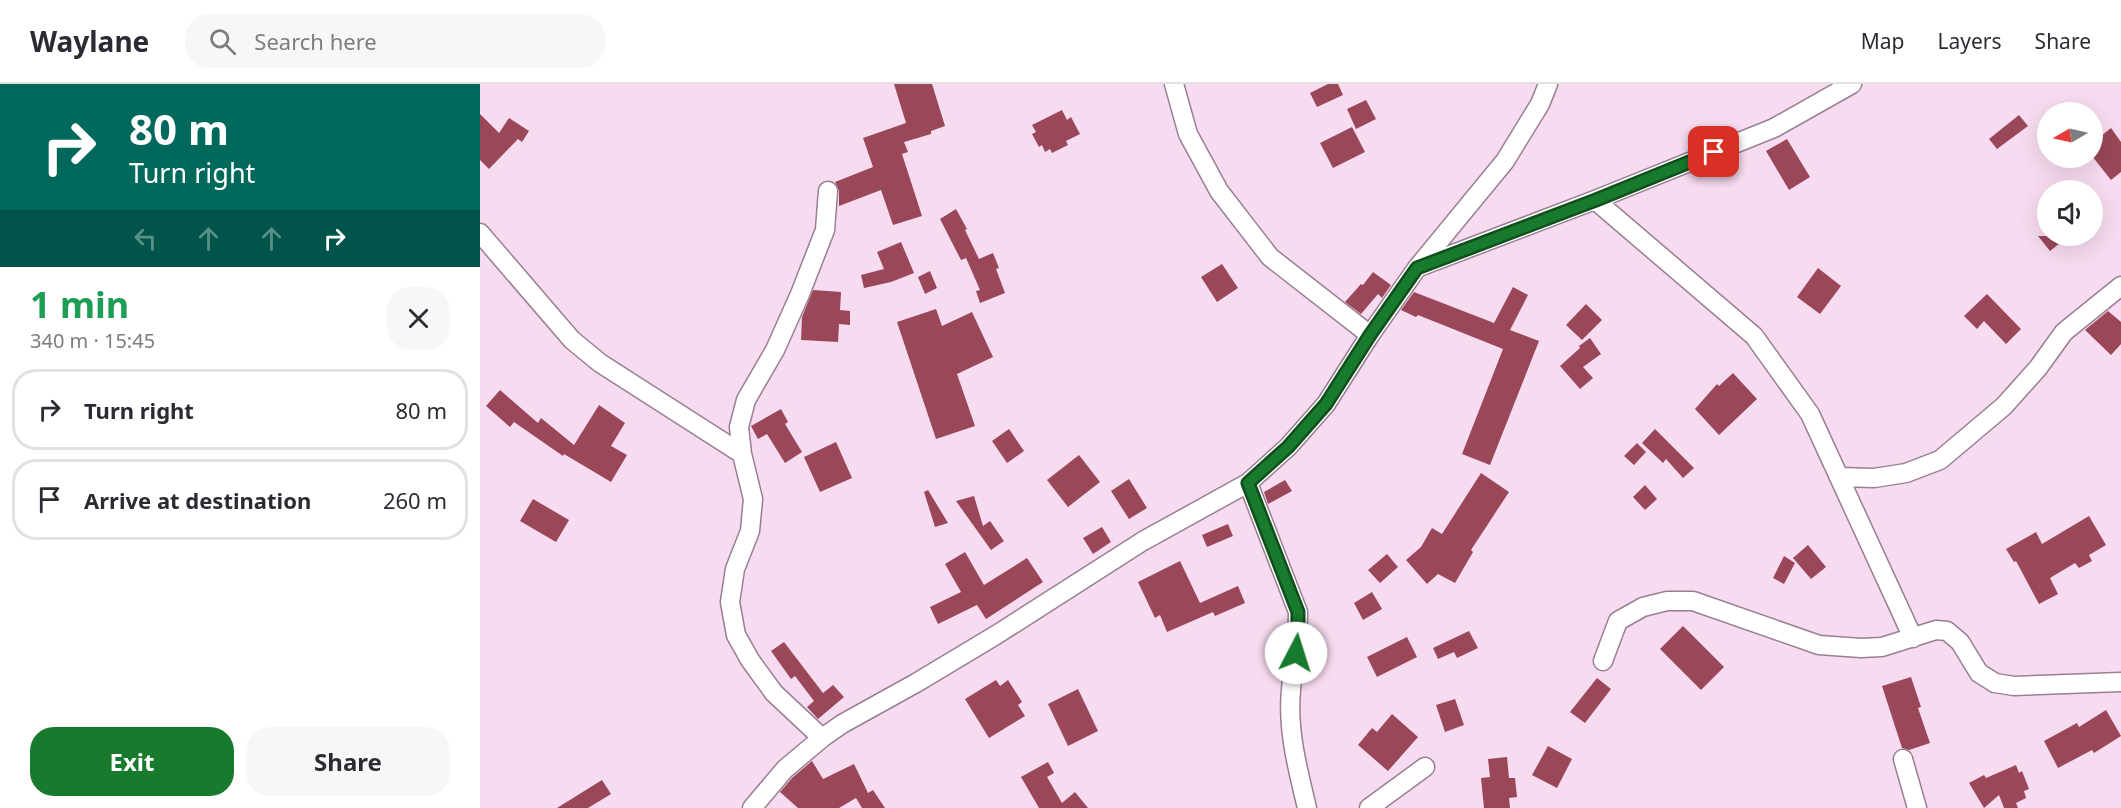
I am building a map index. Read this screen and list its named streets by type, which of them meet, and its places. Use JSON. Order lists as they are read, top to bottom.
{
  "north": "left",
  "page": {
    "header": "Waylane",
    "search": "Search here",
    "nav": ["Map", "Layers", "Share"],
    "turn": ["80 m", "Turn right"],
    "heading": ["1 min", "340 m · 15:45"],
    "list": [
      {
        "name": "Turn right",
        "value": "80 m"
      },
      {
        "name": "Arrive at destination",
        "value": "260 m"
      }
    ],
    "buttons": ["Exit", "Share"]
  }
}
